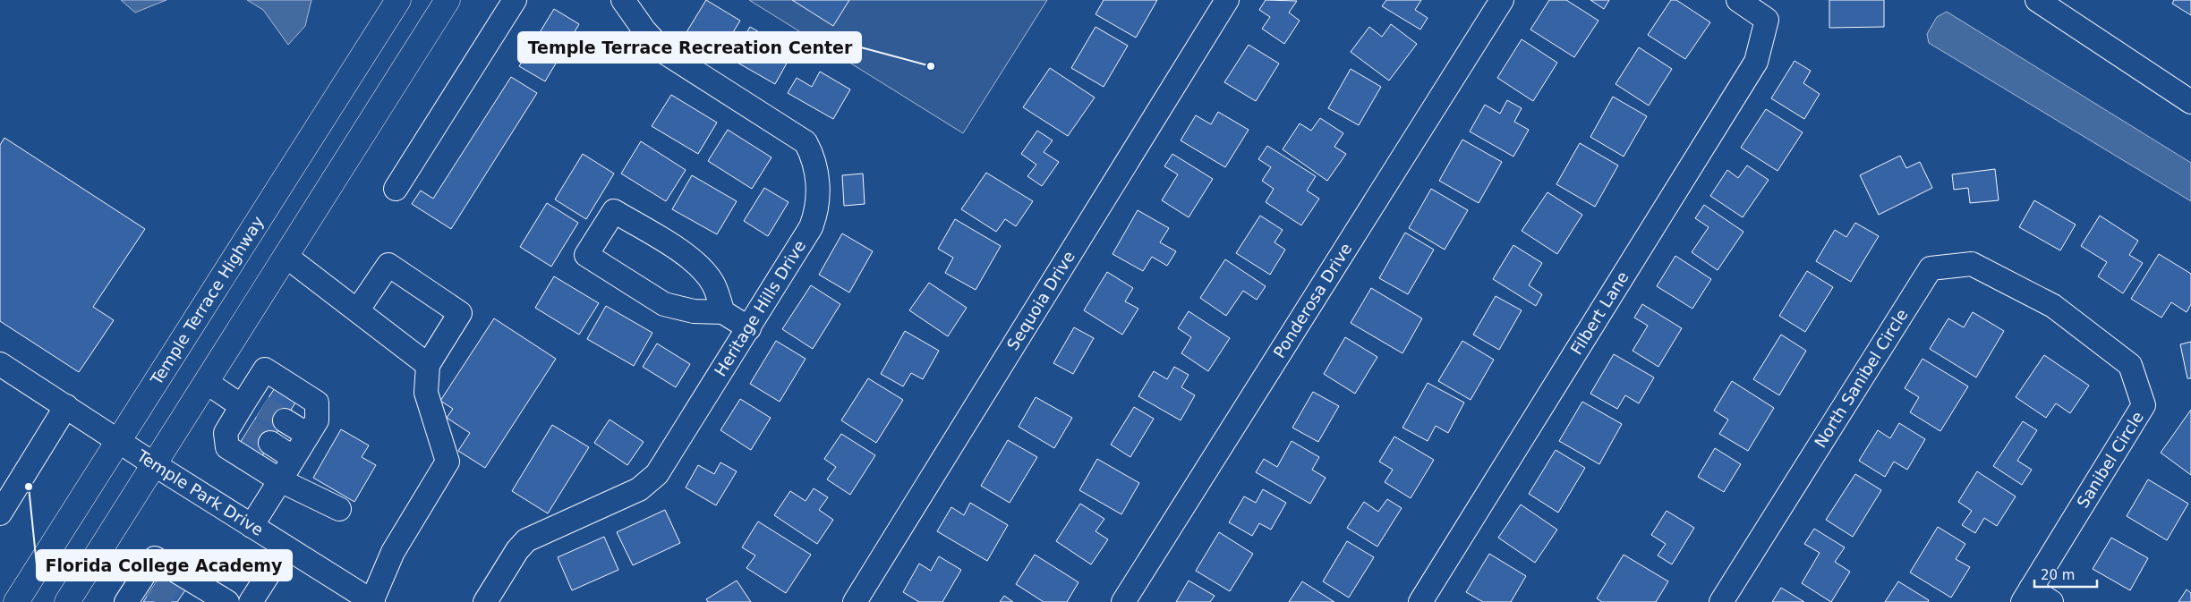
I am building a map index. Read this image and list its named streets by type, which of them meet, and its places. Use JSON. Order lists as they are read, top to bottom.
{
  "streets": {
    "main road": ["Temple Terrace Highway"],
    "street": [
      "Ponderosa Drive",
      "Sequoia Drive",
      "Heritage Hills Drive",
      "Filbert Lane",
      "North Sanibel Circle",
      "Sanibel Circle",
      "Temple Park Drive"
    ]
  },
  "crossings": [
    ["Temple Terrace Highway", "Temple Park Drive"],
    ["North Sanibel Circle", "Sanibel Circle"]
  ],
  "places": ["Temple Terrace Recreation Center", "Florida College Academy"],
  "scale_bar": "20 m"
}
